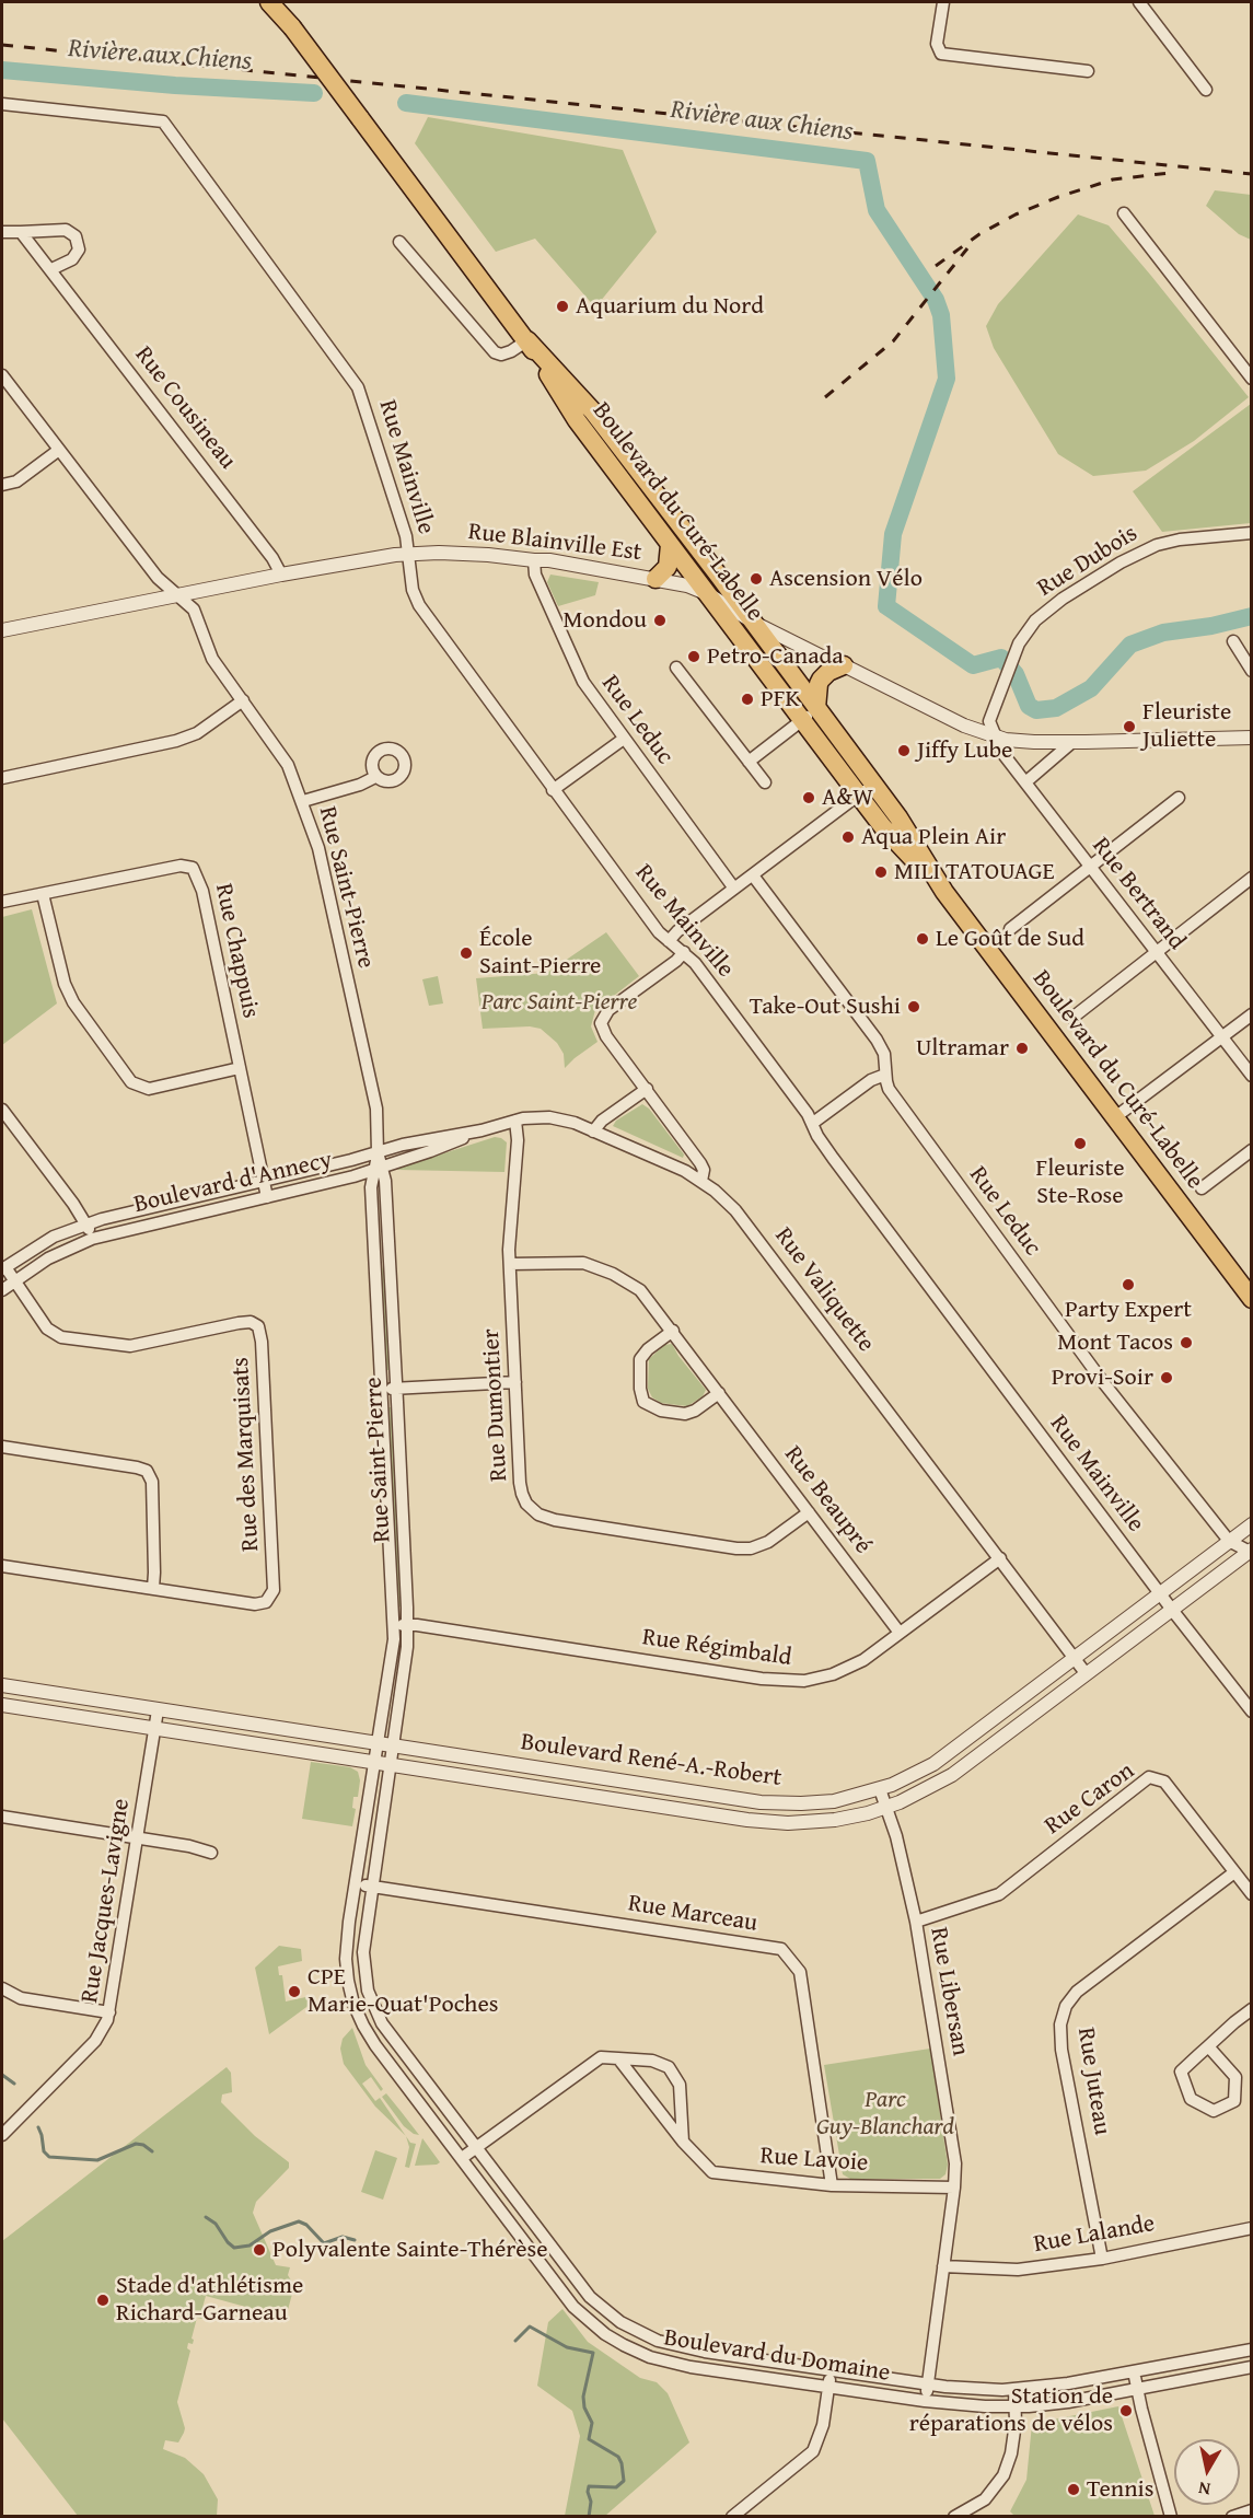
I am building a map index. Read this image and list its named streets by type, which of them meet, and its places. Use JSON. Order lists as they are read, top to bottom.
{
  "streets": {
    "main road": ["Boulevard du Curé-Labelle"],
    "street": [
      "Rue Cousineau",
      "Rue Mainville",
      "Rue Blainville Est",
      "Rue Dubois",
      "Rue Leduc",
      "Rue Saint-Pierre",
      "Rue Bertrand",
      "Rue Chappuis",
      "Boulevard d'Annecy",
      "Rue Valiquette",
      "Rue Dumontier",
      "Rue des Marquisats",
      "Rue Beaupré",
      "Rue Régimbald",
      "Boulevard René-A.-Robert",
      "Rue Caron",
      "Rue Jacques-Lavigne",
      "Rue Marceau",
      "Rue Libersan",
      "Rue Juteau",
      "Rue Lavoie",
      "Rue Lalande",
      "Boulevard du Domaine"
    ]
  },
  "crossings": [
    ["Rue Cousineau", "Rue Blainville Est"],
    ["Rue Mainville", "Rue Blainville Est"],
    ["Rue Mainville", "Boulevard René-A.-Robert"],
    ["Boulevard du Curé-Labelle", "Rue Blainville Est"],
    ["Rue Blainville Est", "Rue Dubois"],
    ["Rue Blainville Est", "Rue Leduc"],
    ["Rue Blainville Est", "Rue Saint-Pierre"],
    ["Rue Blainville Est", "Rue Bertrand"],
    ["Rue Dubois", "Rue Bertrand"],
    ["Rue Leduc", "Boulevard René-A.-Robert"],
    ["Rue Saint-Pierre", "Boulevard d'Annecy"],
    ["Rue Saint-Pierre", "Rue Régimbald"],
    ["Rue Saint-Pierre", "Boulevard René-A.-Robert"],
    ["Rue Saint-Pierre", "Boulevard du Domaine"],
    ["Rue Chappuis", "Boulevard d'Annecy"],
    ["Boulevard d'Annecy", "Rue Valiquette"],
    ["Boulevard d'Annecy", "Rue Dumontier"],
    ["Boulevard d'Annecy", "Rue des Marquisats"],
    ["Rue Valiquette", "Rue Régimbald"],
    ["Rue Valiquette", "Boulevard René-A.-Robert"],
    ["Rue Dumontier", "Rue Beaupré"],
    ["Rue Beaupré", "Rue Régimbald"],
    ["Boulevard René-A.-Robert", "Rue Jacques-Lavigne"],
    ["Boulevard René-A.-Robert", "Rue Libersan"],
    ["Boulevard René-A.-Robert", "Boulevard du Domaine"],
    ["Rue Caron", "Rue Libersan"],
    ["Rue Caron", "Rue Juteau"],
    ["Rue Marceau", "Rue Lavoie"],
    ["Rue Marceau", "Boulevard du Domaine"],
    ["Rue Libersan", "Rue Lavoie"],
    ["Rue Libersan", "Rue Lalande"],
    ["Rue Libersan", "Boulevard du Domaine"],
    ["Rue Juteau", "Rue Lalande"]
  ],
  "water": ["Rivière aux Chiens"],
  "parks": ["Parc Saint-Pierre", "Parc Guy-Blanchard"],
  "places": [
    "Aquarium du Nord",
    "Ascension Vélo",
    "Mondou",
    "Petro-Canada",
    "PFK",
    "Fleuriste Juliette",
    "Jiffy Lube",
    "A&W",
    "Aqua Plein Air",
    "MILI TATOUAGE",
    "Le Goût de Sud",
    "École Saint-Pierre",
    "Take-Out Sushi",
    "Ultramar",
    "Fleuriste Ste-Rose",
    "Party Expert",
    "Mont Tacos",
    "Provi-Soir",
    "CPE Marie-Quat'Poches",
    "Polyvalente Sainte-Thérèse",
    "Stade d'athlétisme Richard-Garneau",
    "Station de réparations de vélos",
    "Tennis"
  ],
  "north": "bottom"
}
